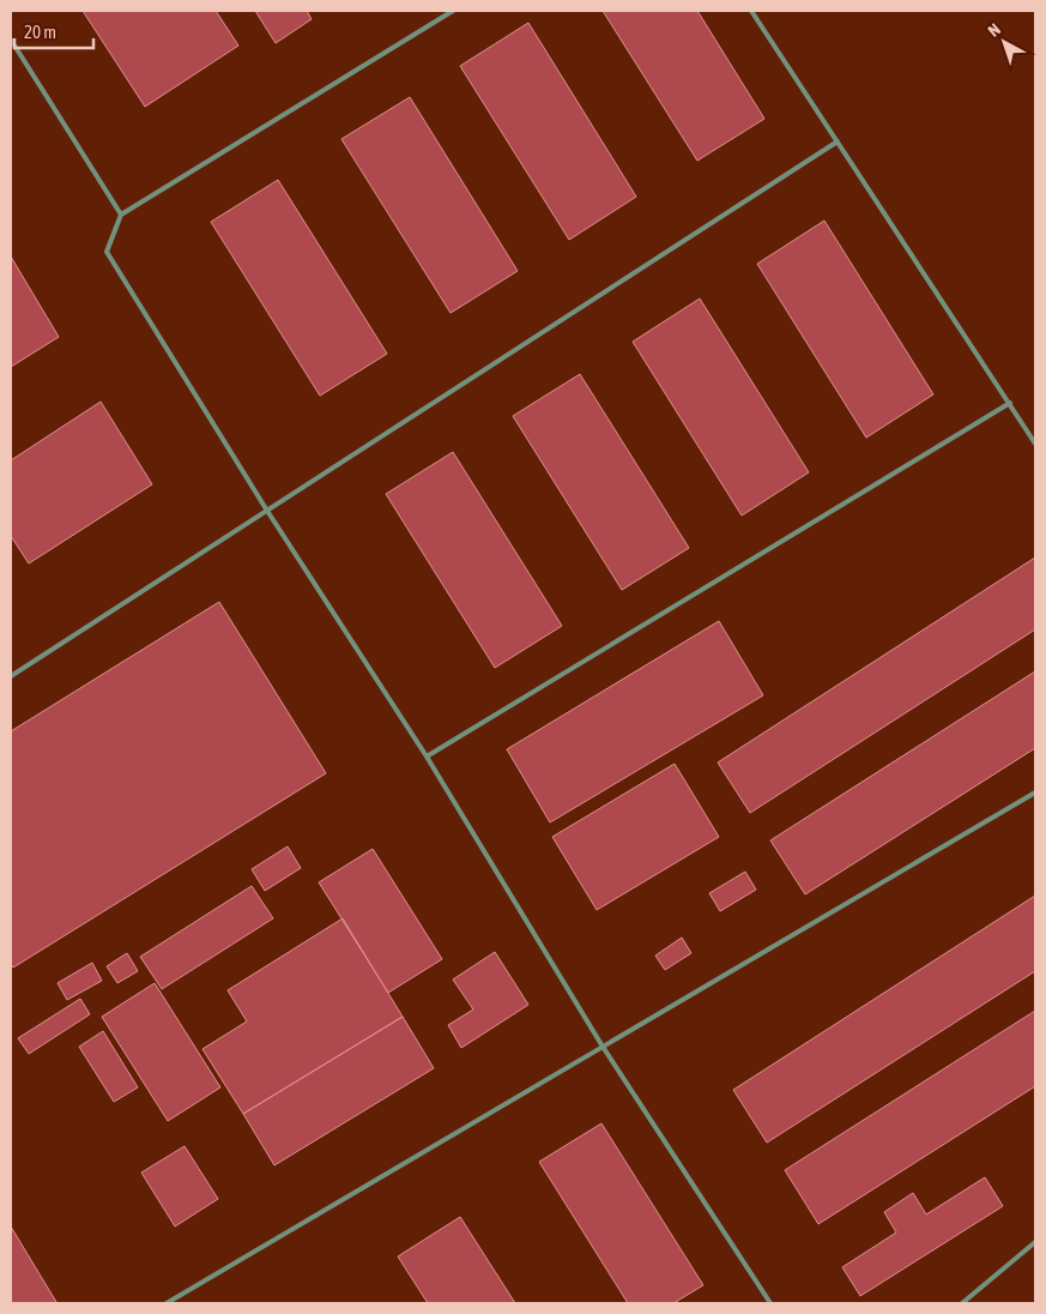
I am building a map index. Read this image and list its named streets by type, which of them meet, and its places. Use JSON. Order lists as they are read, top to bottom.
{
  "scale_bar": "20 m",
  "north": "top left"
}
